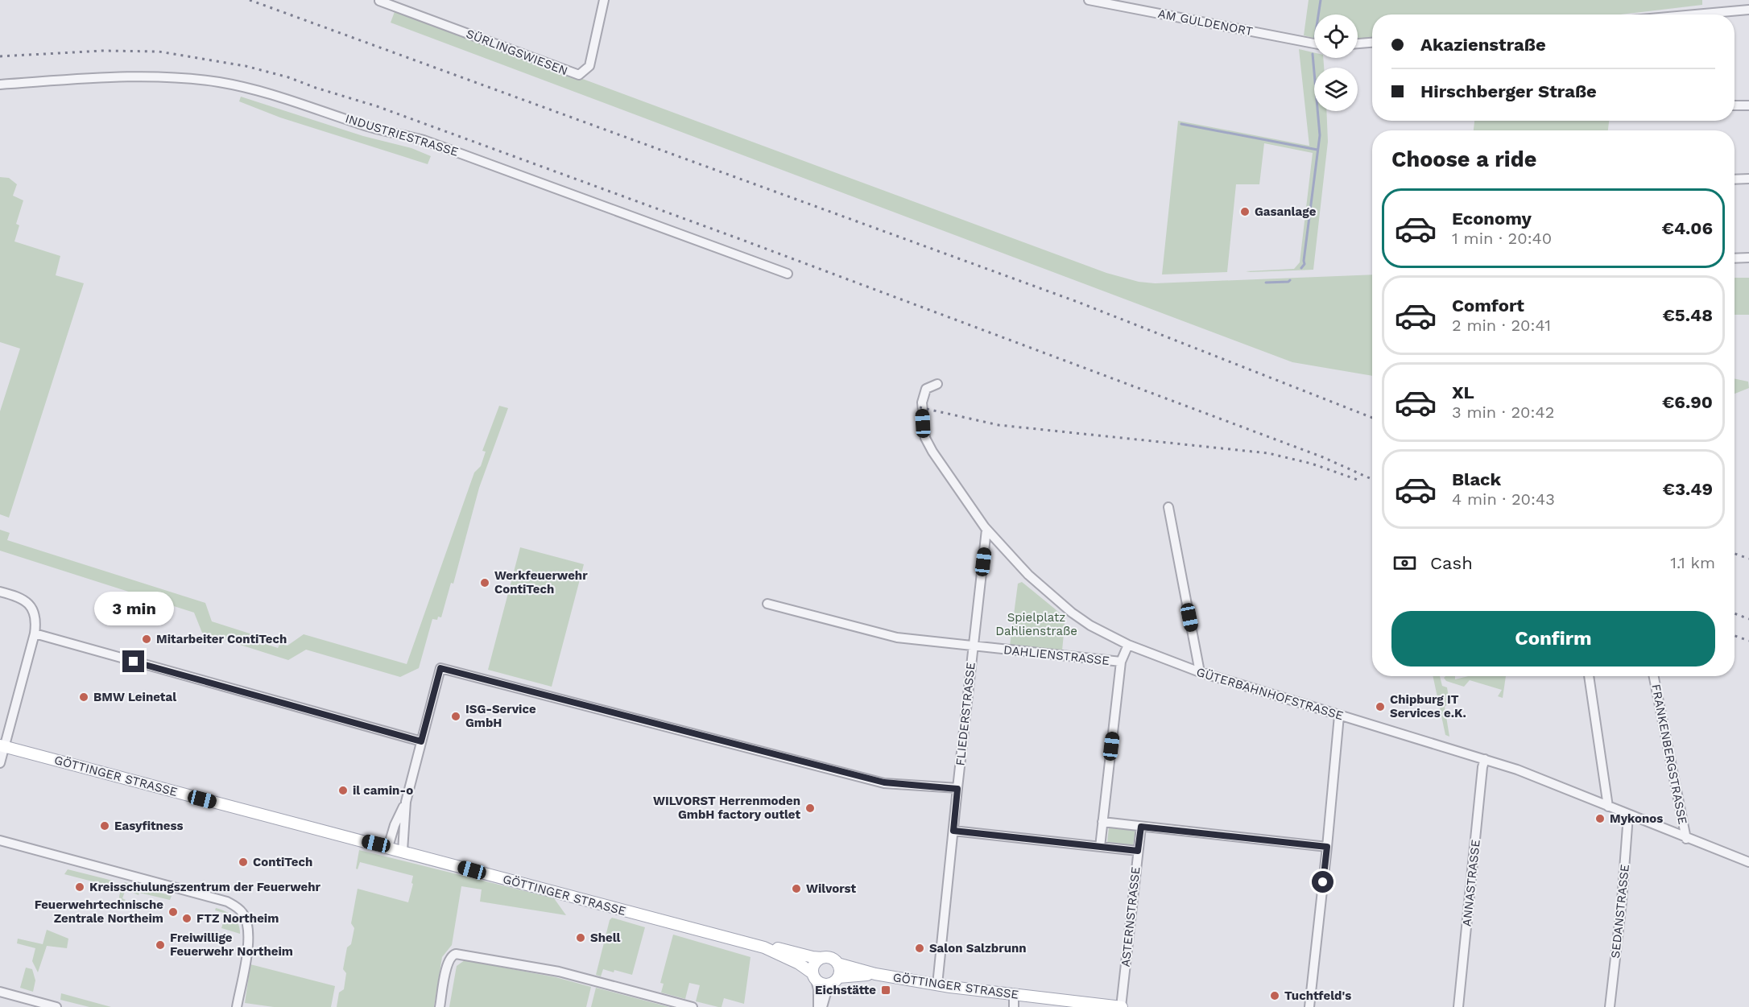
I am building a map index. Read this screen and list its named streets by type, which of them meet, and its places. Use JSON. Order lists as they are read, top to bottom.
{
  "streets": {
    "main road": ["GÖTTINGER STRASSE"],
    "street": [
      "AM GULDENORT",
      "SÜRLINGSWIESEN",
      "INDUSTRIESTRASSE",
      "DAHLIENSTRASSE",
      "GÜTERBAHNHOFSTRASSE",
      "FLIEDERSTRASSE",
      "FRANKENBERGSTRASSE",
      "ANNASTRASSE",
      "SEDANSTRASSE",
      "ASTERNSTRASSE"
    ]
  },
  "crossings": [
    ["DAHLIENSTRASSE", "GÜTERBAHNHOFSTRASSE"],
    ["DAHLIENSTRASSE", "FLIEDERSTRASSE"],
    ["GÜTERBAHNHOFSTRASSE", "FLIEDERSTRASSE"],
    ["GÜTERBAHNHOFSTRASSE", "FRANKENBERGSTRASSE"],
    ["GÜTERBAHNHOFSTRASSE", "ANNASTRASSE"],
    ["GÜTERBAHNHOFSTRASSE", "SEDANSTRASSE"],
    ["FLIEDERSTRASSE", "GÖTTINGER STRASSE"],
    ["GÖTTINGER STRASSE", "ASTERNSTRASSE"]
  ],
  "parks": ["Spielplatz Dahlienstraße"],
  "places": {
    "other": [
      "Gasanlage",
      "Werkfeuerwehr ContiTech",
      "Mitarbeiter ContiTech",
      "BMW Leinetal",
      "Chipburg IT Services e.K.",
      "ISG-Service GmbH",
      "il camin-o",
      "WILVORST Herrenmoden GmbH factory outlet",
      "Mykonos",
      "Easyfitness",
      "ContiTech",
      "Kreisschulungszentrum der Feuerwehr",
      "Wilvorst",
      "Feuerwehrtechnische Zentrale Northeim",
      "FTZ Northeim",
      "Shell",
      "Freiwillige Feuerwehr Northeim",
      "Salon Salzbrunn",
      "Tuchtfeld's"
    ],
    "transit": ["Eichstätte"]
  },
  "page": {
    "banner": ["Akazienstraße", "Hirschberger Straße"],
    "heading": "Choose a ride",
    "list": [
      {
        "name": "Economy",
        "note": "1 min · 20:40",
        "value": "€4.06"
      },
      {
        "name": "Comfort",
        "note": "2 min · 20:41",
        "value": "€5.48"
      },
      {
        "name": "XL",
        "note": "3 min · 20:42",
        "value": "€6.90"
      },
      {
        "name": "Black",
        "note": "4 min · 20:43",
        "value": "€3.49"
      }
    ],
    "pay": ["Cash", "1.1 km"],
    "bubble": "3 min",
    "buttons": "Confirm"
  }
}
